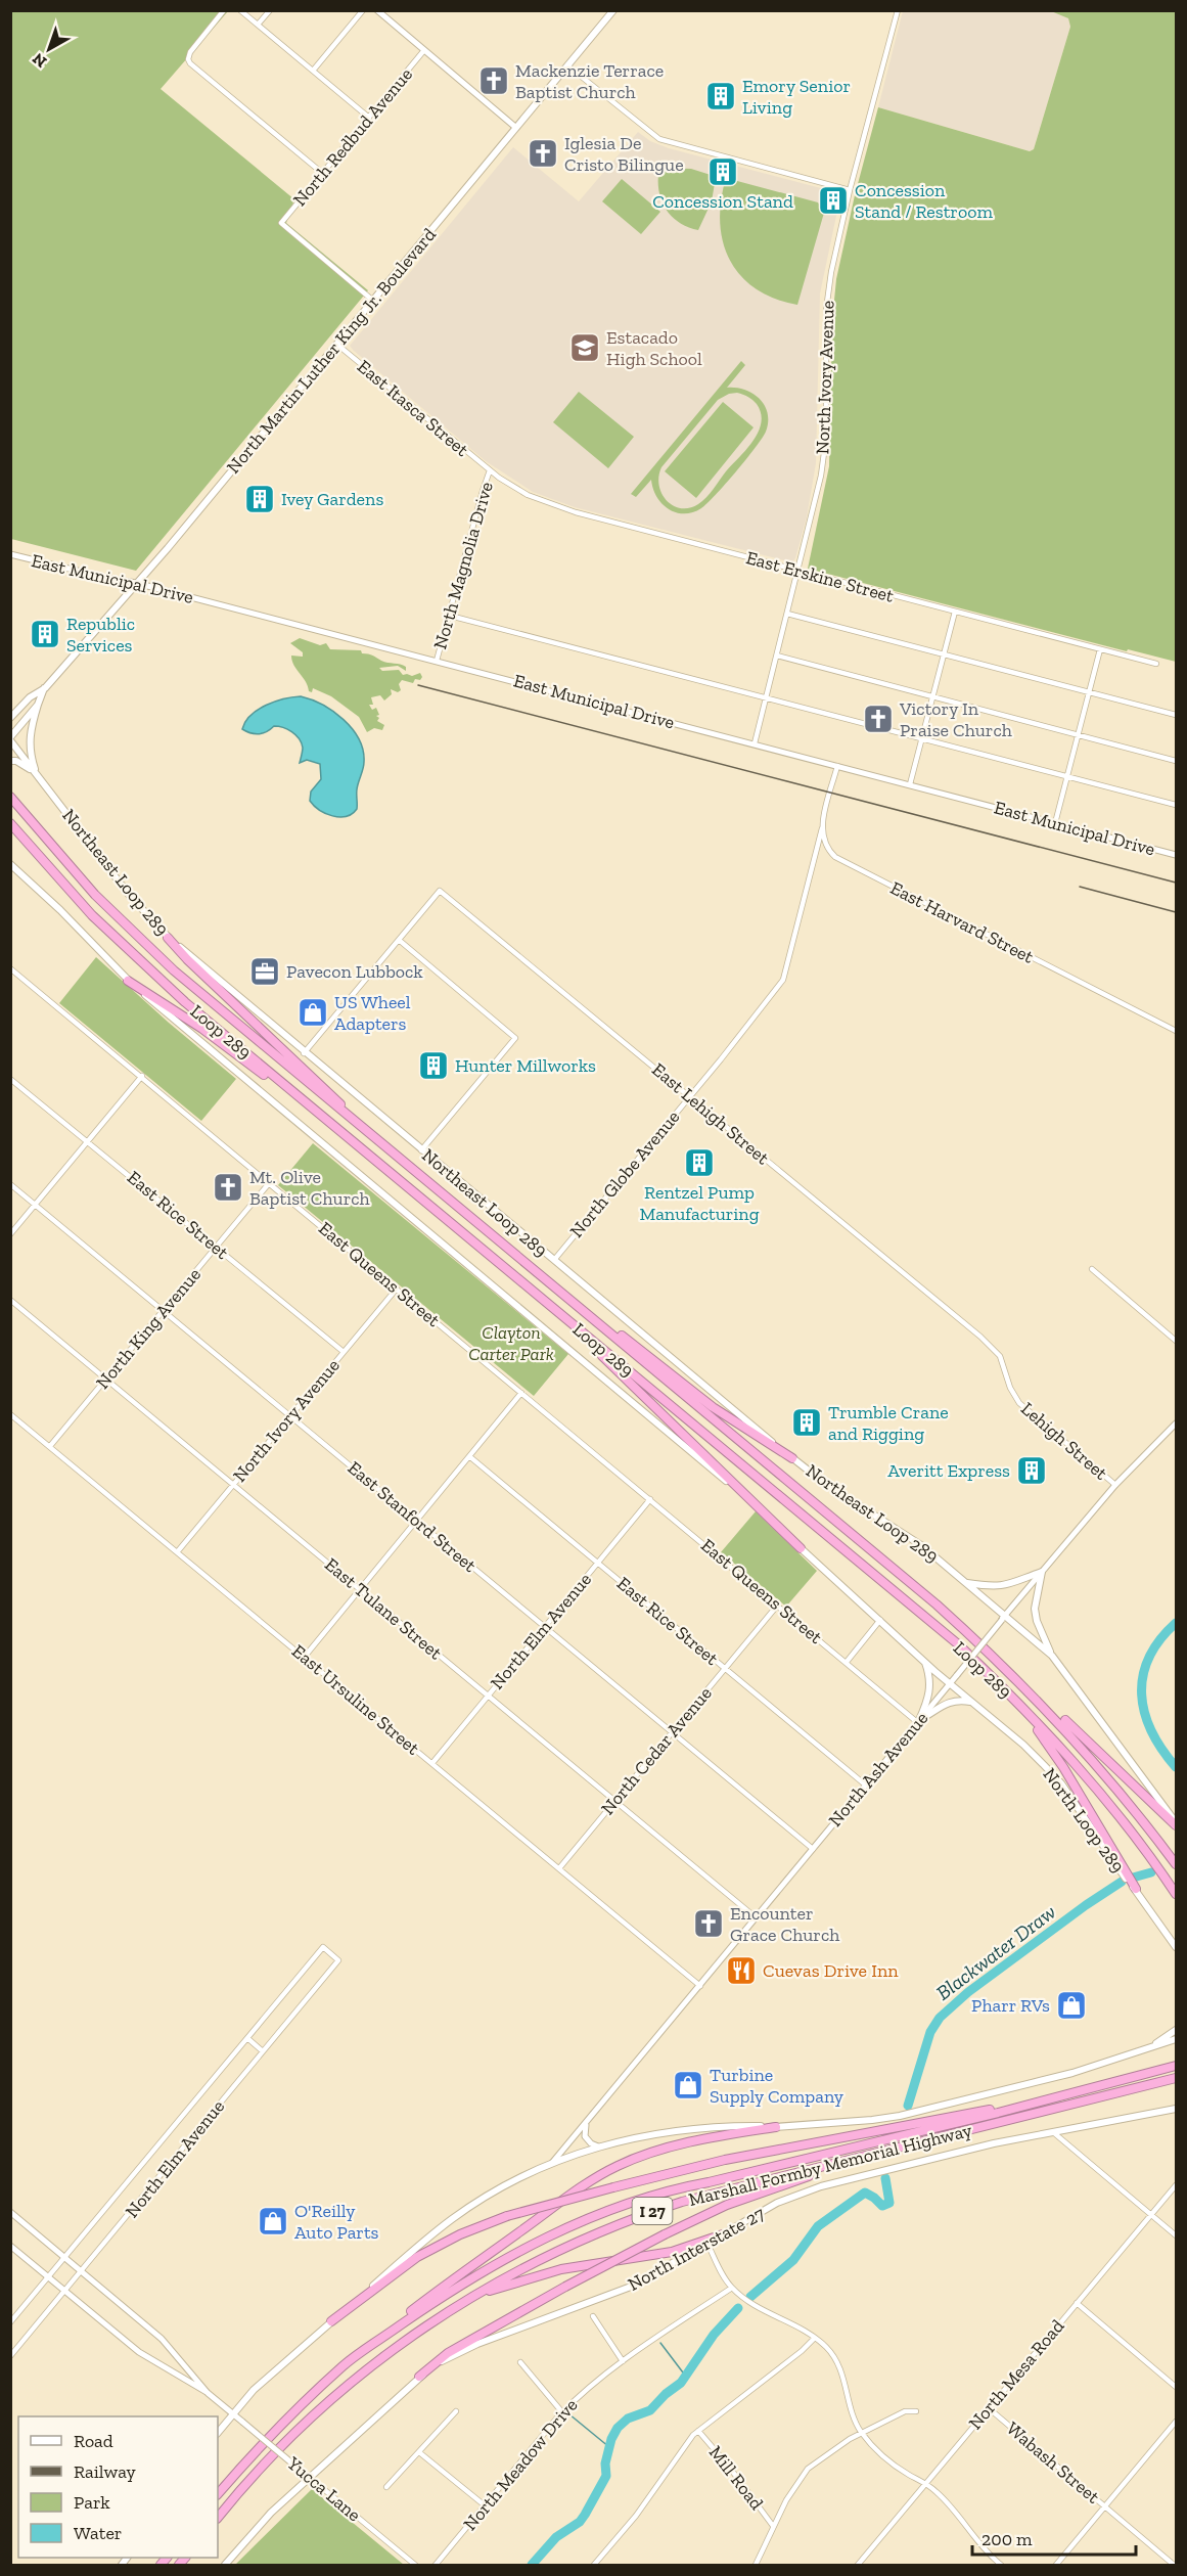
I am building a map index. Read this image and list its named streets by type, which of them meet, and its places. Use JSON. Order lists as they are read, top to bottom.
{
  "streets": {
    "highway": ["Loop 289", "Marshall Formby Memorial Highway", "I 27"],
    "main road": [
      "North Martin Luther King Jr. Boulevard",
      "Northeast Loop 289",
      "North Loop 289",
      "North Interstate 27"
    ],
    "street": [
      "North Redbud Avenue",
      "North Ivory Avenue",
      "East Itasca Street",
      "North Magnolia Drive",
      "East Erskine Street",
      "East Municipal Drive",
      "East Harvard Street",
      "East Lehigh Street",
      "North Globe Avenue",
      "East Rice Street",
      "East Queens Street",
      "North King Avenue",
      "Lehigh Street",
      "East Stanford Street",
      "East Tulane Street",
      "North Elm Avenue",
      "East Ursuline Street",
      "North Cedar Avenue",
      "North Ash Avenue",
      "North Mesa Road",
      "Wabash Street",
      "North Meadow Drive",
      "Mill Road",
      "Yucca Lane"
    ]
  },
  "crossings": [
    ["North Redbud Avenue", "North Martin Luther King Jr. Boulevard"],
    ["North Martin Luther King Jr. Boulevard", "East Itasca Street"],
    ["North Martin Luther King Jr. Boulevard", "East Municipal Drive"],
    ["North Martin Luther King Jr. Boulevard", "Northeast Loop 289"],
    ["North Ivory Avenue", "East Erskine Street"],
    ["North Ivory Avenue", "East Municipal Drive"],
    ["North Ivory Avenue", "East Rice Street"],
    ["North Ivory Avenue", "East Queens Street"],
    ["North Ivory Avenue", "East Stanford Street"],
    ["North Ivory Avenue", "East Tulane Street"],
    ["North Ivory Avenue", "East Ursuline Street"],
    ["East Itasca Street", "North Magnolia Drive"],
    ["East Itasca Street", "East Erskine Street"],
    ["North Magnolia Drive", "East Erskine Street"],
    ["North Magnolia Drive", "East Municipal Drive"],
    ["Northeast Loop 289", "North Globe Avenue"],
    ["Northeast Loop 289", "North Ash Avenue"],
    ["East Harvard Street", "North Globe Avenue"],
    ["East Lehigh Street", "North Globe Avenue"],
    ["East Lehigh Street", "Lehigh Street"],
    ["East Rice Street", "North King Avenue"],
    ["East Rice Street", "North Elm Avenue"],
    ["East Rice Street", "North Cedar Avenue"],
    ["East Rice Street", "North Ash Avenue"],
    ["East Queens Street", "North King Avenue"],
    ["East Queens Street", "North Elm Avenue"],
    ["East Queens Street", "North Cedar Avenue"],
    ["East Queens Street", "North Ash Avenue"],
    ["North King Avenue", "East Stanford Street"],
    ["North King Avenue", "East Tulane Street"],
    ["North King Avenue", "East Ursuline Street"],
    ["Lehigh Street", "North Ash Avenue"],
    ["East Stanford Street", "North Elm Avenue"],
    ["East Stanford Street", "North Cedar Avenue"],
    ["East Stanford Street", "North Ash Avenue"],
    ["East Tulane Street", "North Elm Avenue"],
    ["East Tulane Street", "North Cedar Avenue"],
    ["East Tulane Street", "North Ash Avenue"],
    ["North Elm Avenue", "East Ursuline Street"],
    ["East Ursuline Street", "North Cedar Avenue"],
    ["East Ursuline Street", "North Ash Avenue"],
    ["North Ash Avenue", "North Loop 289"],
    ["North Interstate 27", "Yucca Lane"],
    ["North Mesa Road", "Wabash Street"]
  ],
  "water": ["Blackwater Draw"],
  "parks": ["Clayton Carter Park"],
  "places": {
    "church": [
      "Mackenzie Terrace Baptist Church",
      "Iglesia De Cristo Bilingue",
      "Victory In Praise Church",
      "Mt. Olive Baptist Church",
      "Encounter Grace Church"
    ],
    "building": [
      "Emory Senior Living",
      "Concession Stand",
      "Concession Stand / Restroom",
      "Ivey Gardens",
      "Republic Services",
      "Hunter Millworks",
      "Rentzel Pump Manufacturing",
      "Trumble Crane and Rigging",
      "Averitt Express"
    ],
    "school or university": ["Estacado High School"],
    "office": ["Pavecon Lubbock"],
    "shop": [
      "US Wheel Adapters",
      "Pharr RVs",
      "Turbine Supply Company",
      "O'Reilly Auto Parts"
    ],
    "restaurant": ["Cuevas Drive Inn"]
  },
  "legend": [
    "Road",
    "Railway",
    "Park",
    "Water"
  ],
  "scale_bar": "200 m",
  "north": "bottom left"
}
